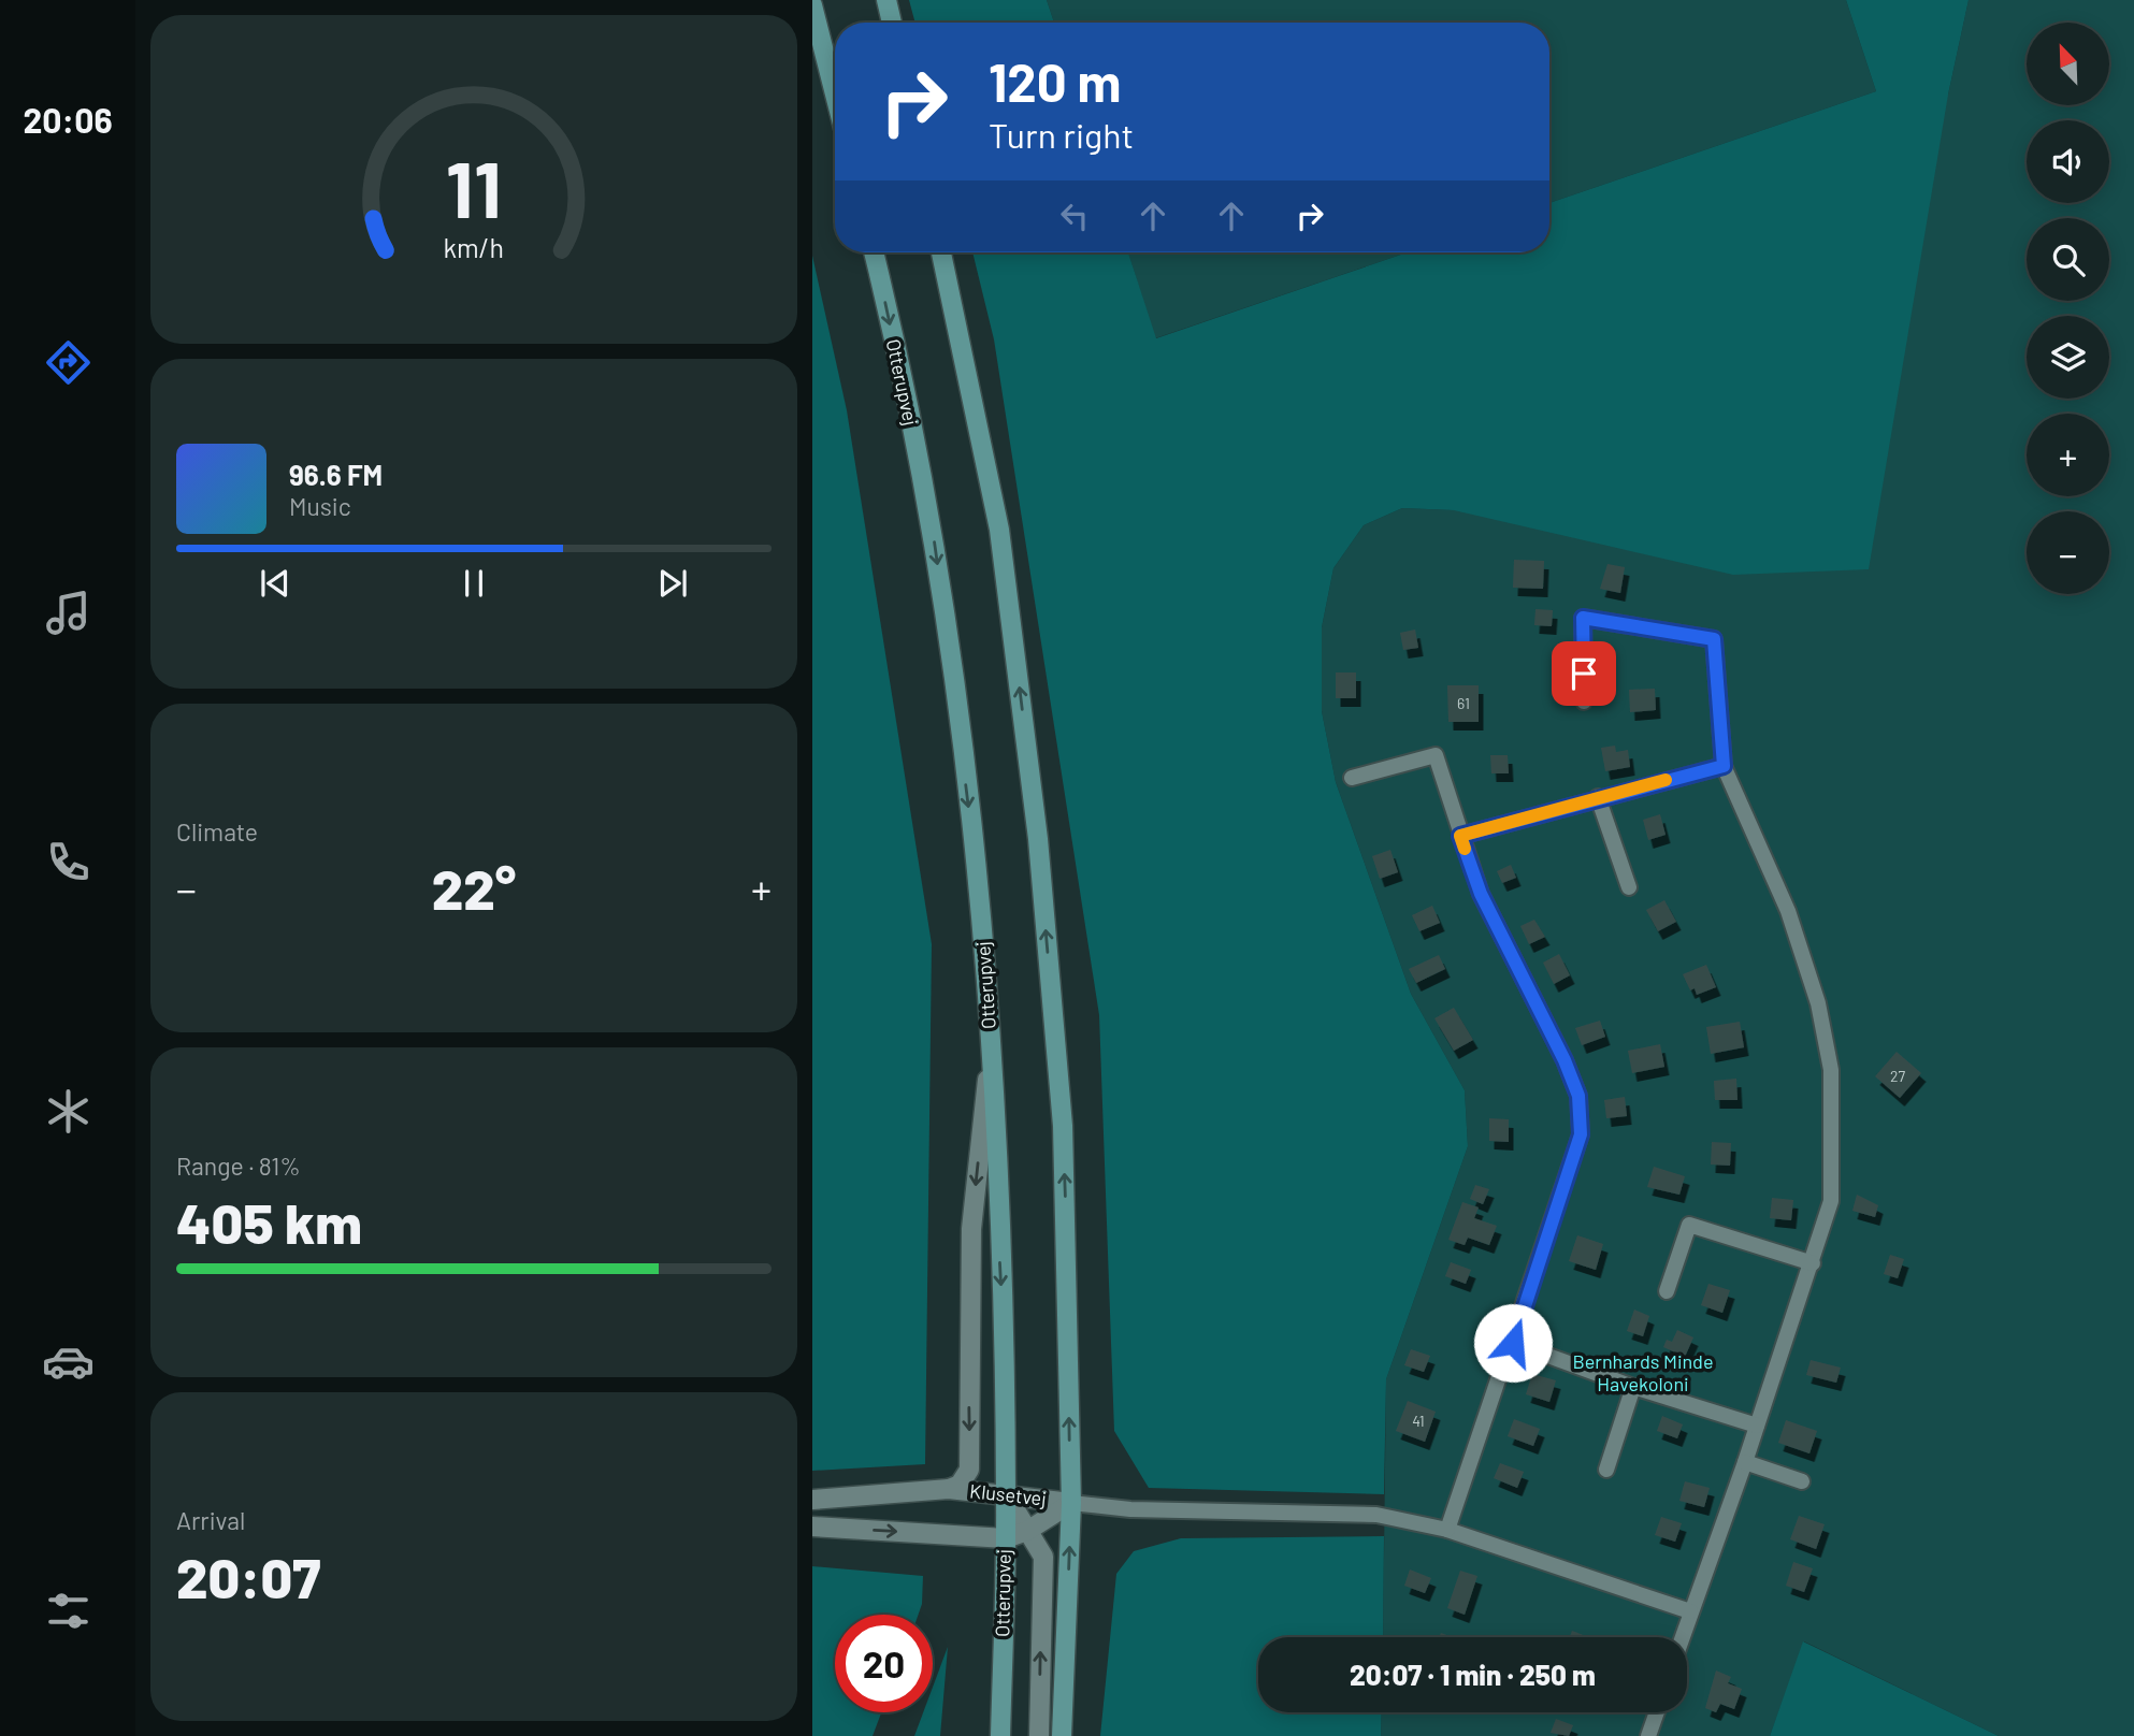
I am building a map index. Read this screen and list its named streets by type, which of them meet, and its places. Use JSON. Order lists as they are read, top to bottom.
{
  "streets": {
    "main road": ["Otterupvej"],
    "street": ["Klusetvej"]
  },
  "crossings": [
    ["Otterupvej", "Klusetvej"]
  ],
  "parks": ["Bernhards Minde Havekoloni"],
  "house_numbers": ["61", "27", "41"],
  "north": "top left",
  "page": {
    "tabs": "20:06",
    "map_buttons": ["+", "−"],
    "turn": ["120 m", "Turn right"],
    "song": ["96.6 FM", "Music"],
    "tile": [
      "Climate",
      ["Range · 81%", "405 km"],
      ["Arrival", "20:07"]
    ],
    "heat": ["−", "22°", "+"],
    "limit": "20",
    "trip": "20:07 · 1 min · 250 m",
    "gauge": ["11", "km/h"]
  }
}
